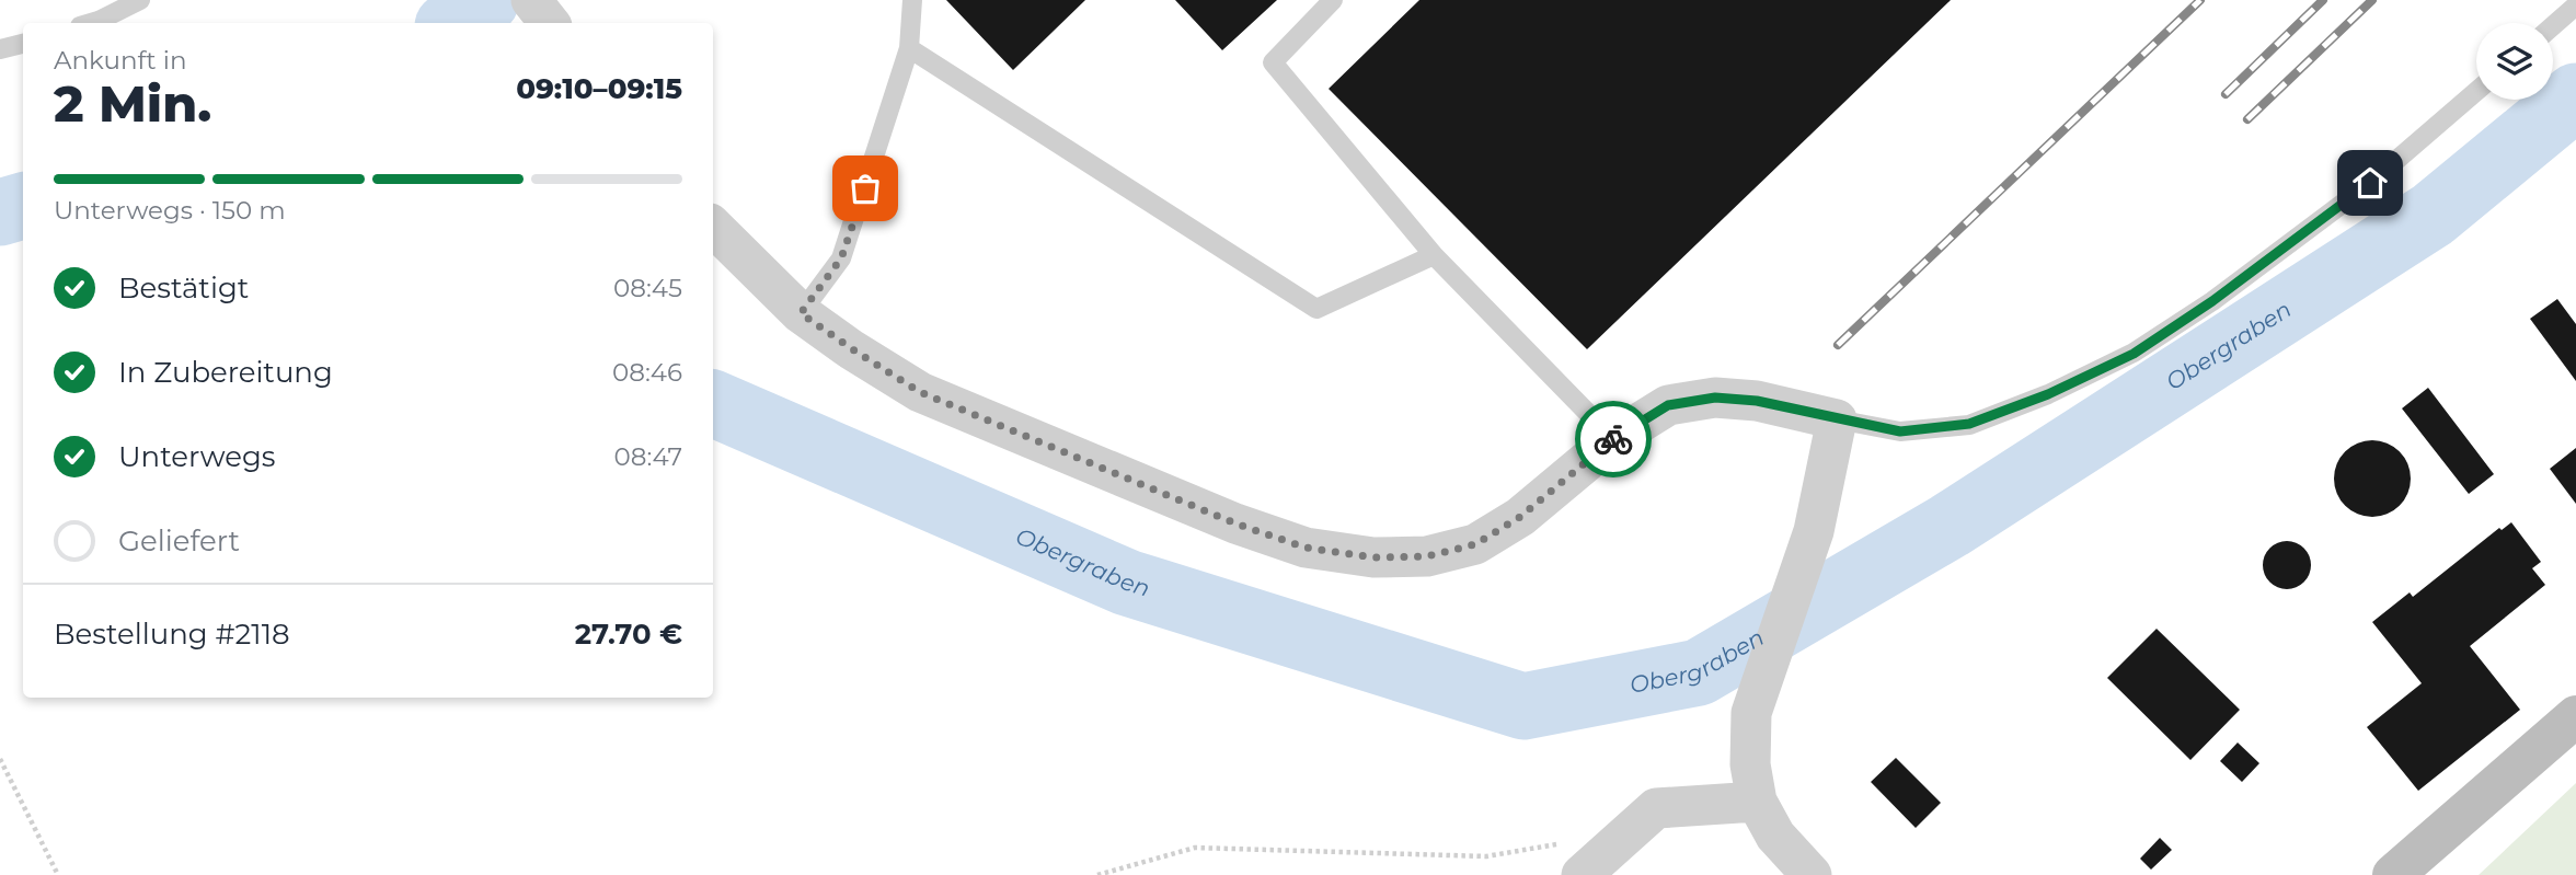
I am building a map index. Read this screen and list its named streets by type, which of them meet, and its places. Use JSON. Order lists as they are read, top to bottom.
{
  "water": ["Obergraben"],
  "page": {
    "heading": ["2 Min.", "Ankunft in", "09:10–09:15"],
    "panel": ["Bestellung #2118", "27.70 €"],
    "bar": "Unterwegs · 150 m",
    "list": [
      ["Bestätigt", "08:45"],
      ["In Zubereitung", "08:46"],
      ["Unterwegs", "08:47"],
      "Geliefert"
    ]
  }
}
